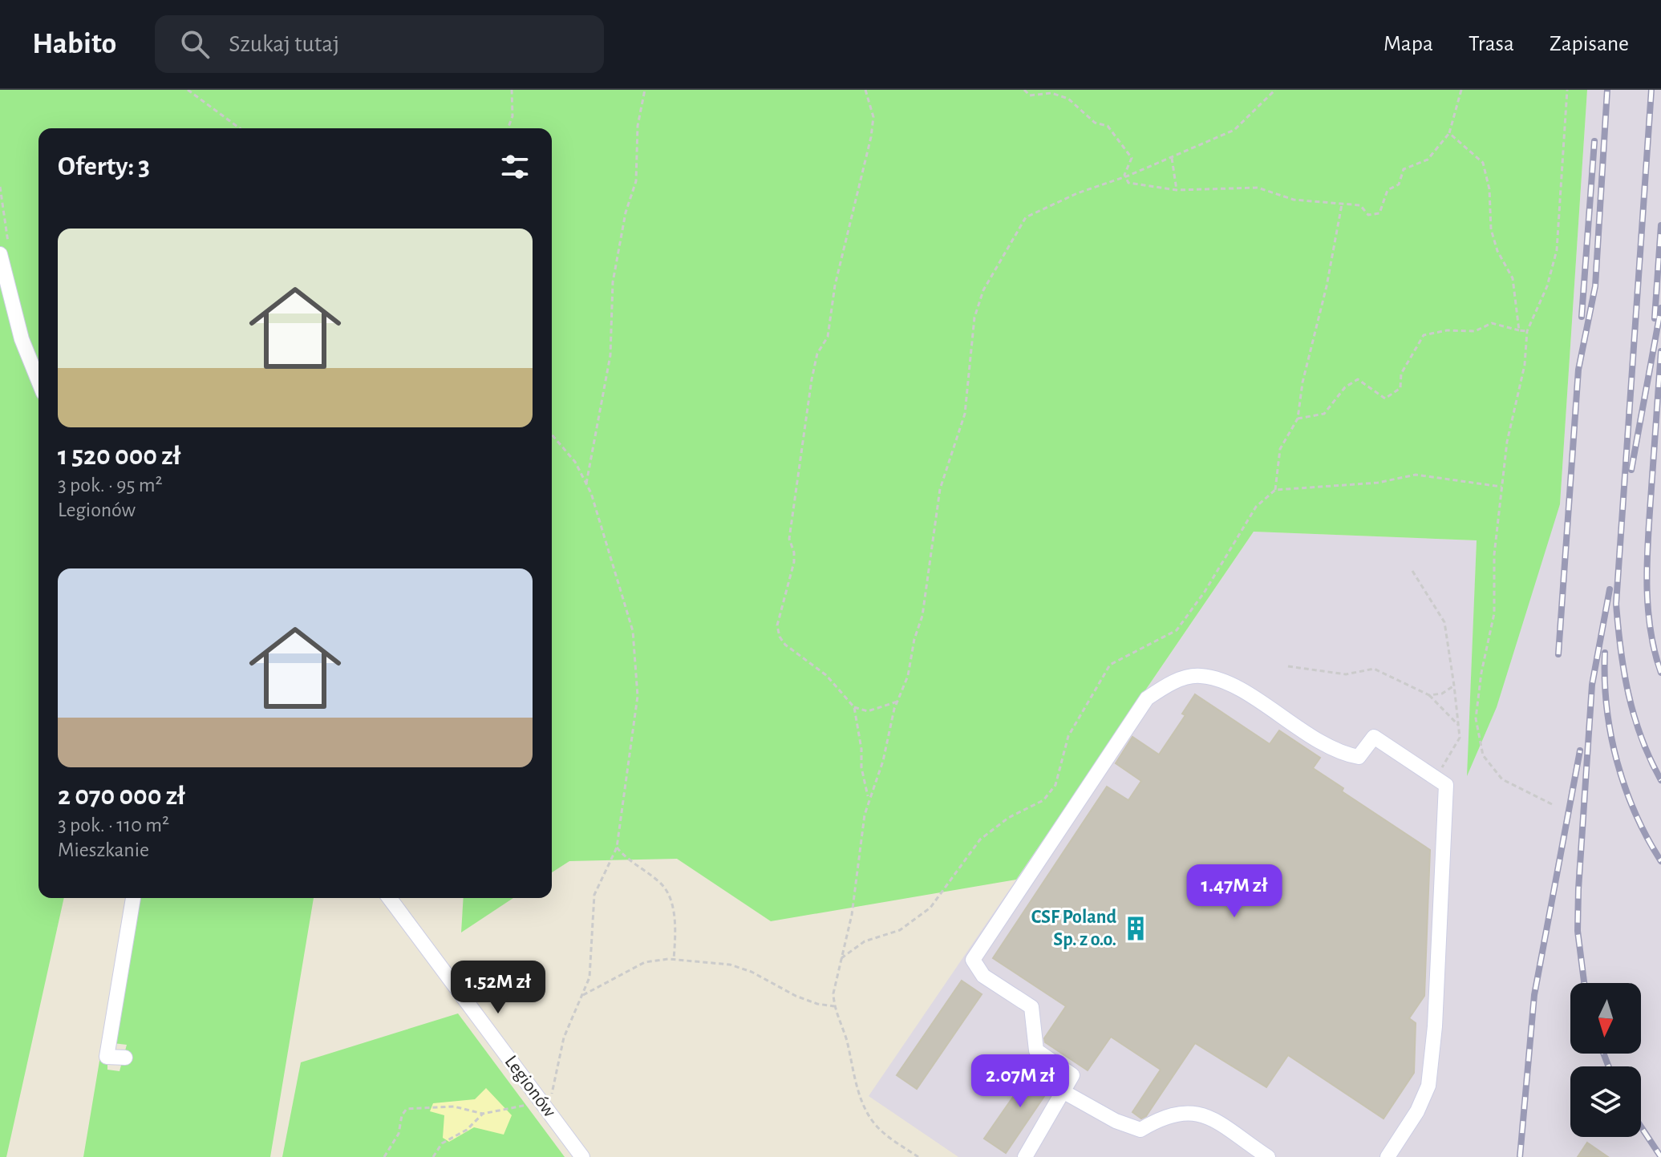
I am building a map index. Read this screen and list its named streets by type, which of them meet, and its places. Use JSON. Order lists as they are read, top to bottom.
{
  "streets": {
    "street": ["Legionów"]
  },
  "places": {
    "building": ["CSF Poland Sp. z o.o."]
  },
  "north": "bottom",
  "page": {
    "header": "Habito",
    "search": "Szukaj tutaj",
    "nav": ["Mapa", "Trasa", "Zapisane"],
    "heading": "Oferty: 3",
    "list": [
      {
        "name": "1 520 000 zł",
        "note": "3 pok. · 95 m² · Legionów"
      },
      {
        "name": "2 070 000 zł",
        "note": "3 pok. · 110 m² · Mieszkanie"
      }
    ],
    "price": ["1.47M zł", "1.52M zł", "2.07M zł"]
  }
}
